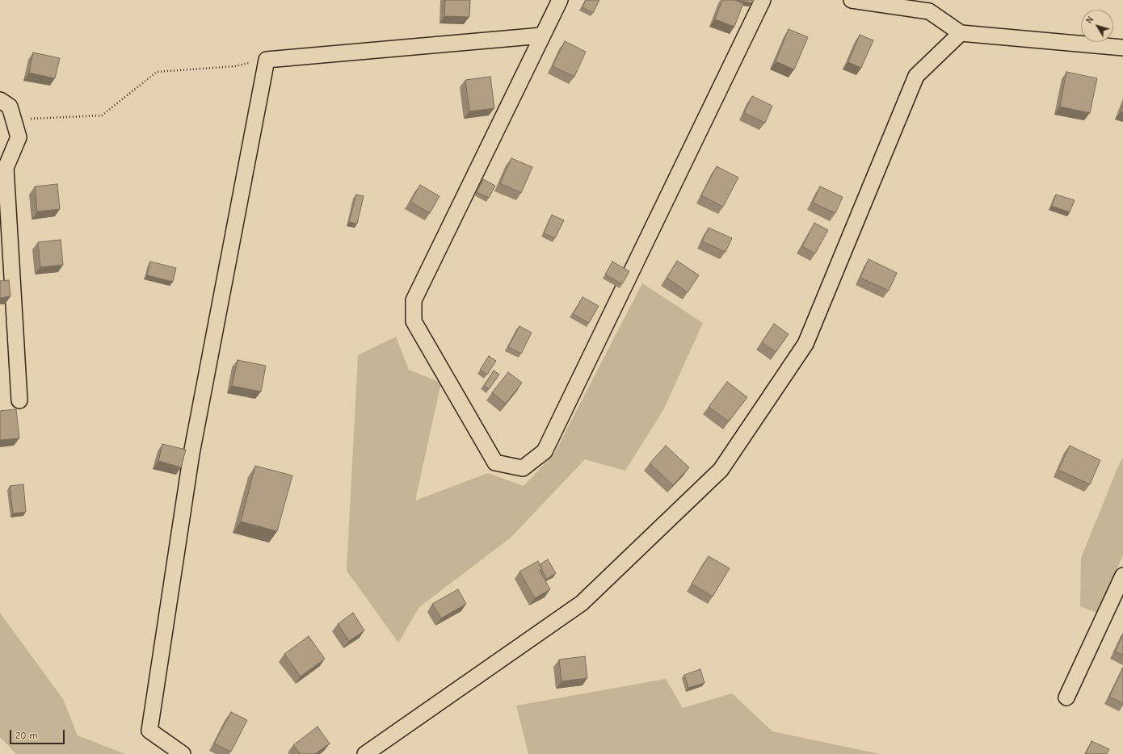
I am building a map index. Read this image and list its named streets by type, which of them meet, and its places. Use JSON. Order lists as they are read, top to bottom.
{
  "scale_bar": "20 m",
  "north": "top left"
}
